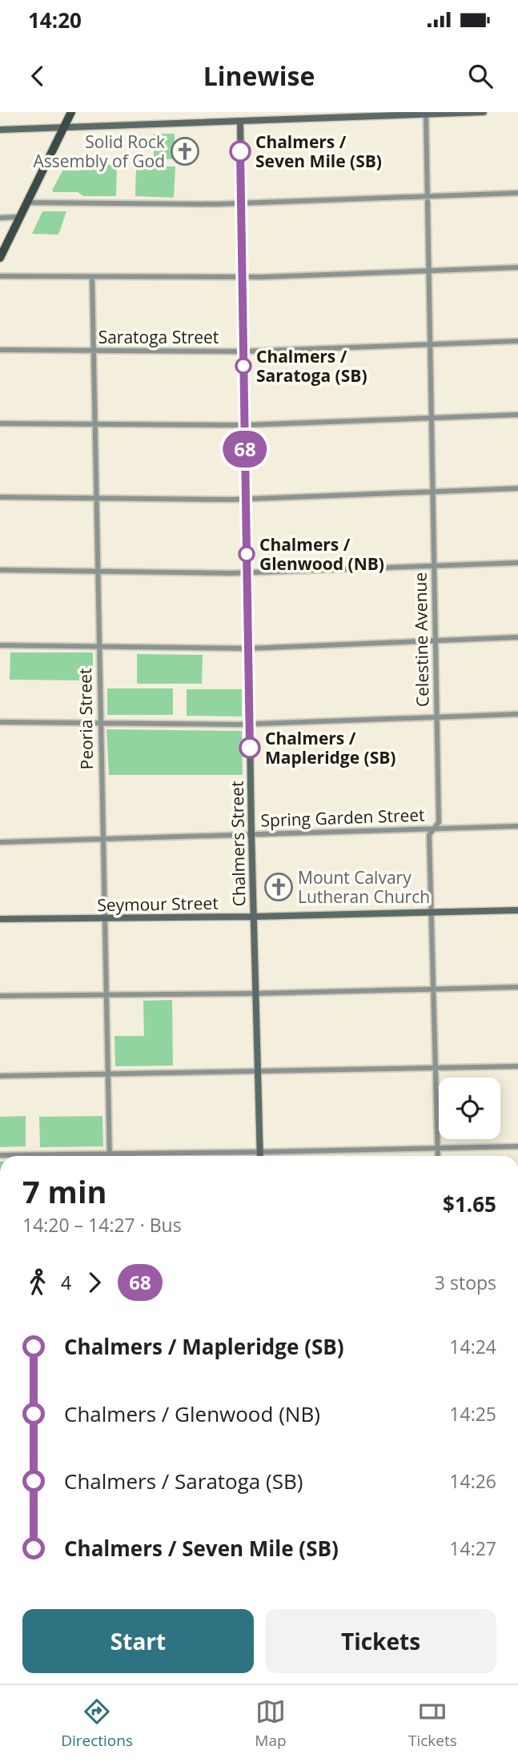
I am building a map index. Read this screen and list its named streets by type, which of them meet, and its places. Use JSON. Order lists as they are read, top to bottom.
{
  "streets": {
    "street": [
      "Saratoga Street",
      "Celestine Avenue",
      "Peoria Street",
      "Spring Garden Street",
      "Chalmers Street",
      "Seymour Street"
    ]
  },
  "crossings": [
    ["Saratoga Street", "Celestine Avenue"],
    ["Saratoga Street", "Peoria Street"],
    ["Saratoga Street", "Chalmers Street"],
    ["Celestine Avenue", "Spring Garden Street"],
    ["Celestine Avenue", "Seymour Street"],
    ["Peoria Street", "Spring Garden Street"],
    ["Peoria Street", "Seymour Street"],
    ["Spring Garden Street", "Chalmers Street"],
    ["Chalmers Street", "Seymour Street"]
  ],
  "places": {
    "church": ["Solid Rock Assembly of God", "Mount Calvary Lutheran Church"],
    "other": [
      "Chalmers / Seven Mile (SB)",
      "Chalmers / Saratoga (SB)",
      "Chalmers / Glenwood (NB)",
      "Chalmers / Mapleridge (SB)"
    ]
  },
  "lines": ["bus line 68"],
  "page": {
    "status": "14:20",
    "header": "Linewise",
    "on_map": "68",
    "heading": ["7 min", "14:20 – 14:27 · Bus", "$1.65"],
    "legs": ["4", "68", "3 stops"],
    "list": [
      {
        "name": "Chalmers / Mapleridge (SB)",
        "value": "14:24"
      },
      {
        "name": "Chalmers / Glenwood (NB)",
        "value": "14:25"
      },
      {
        "name": "Chalmers / Saratoga (SB)",
        "value": "14:26"
      },
      {
        "name": "Chalmers / Seven Mile (SB)",
        "value": "14:27"
      }
    ],
    "buttons": ["Start", "Tickets"],
    "tabs": ["Directions", "Map", "Tickets"]
  }
}
